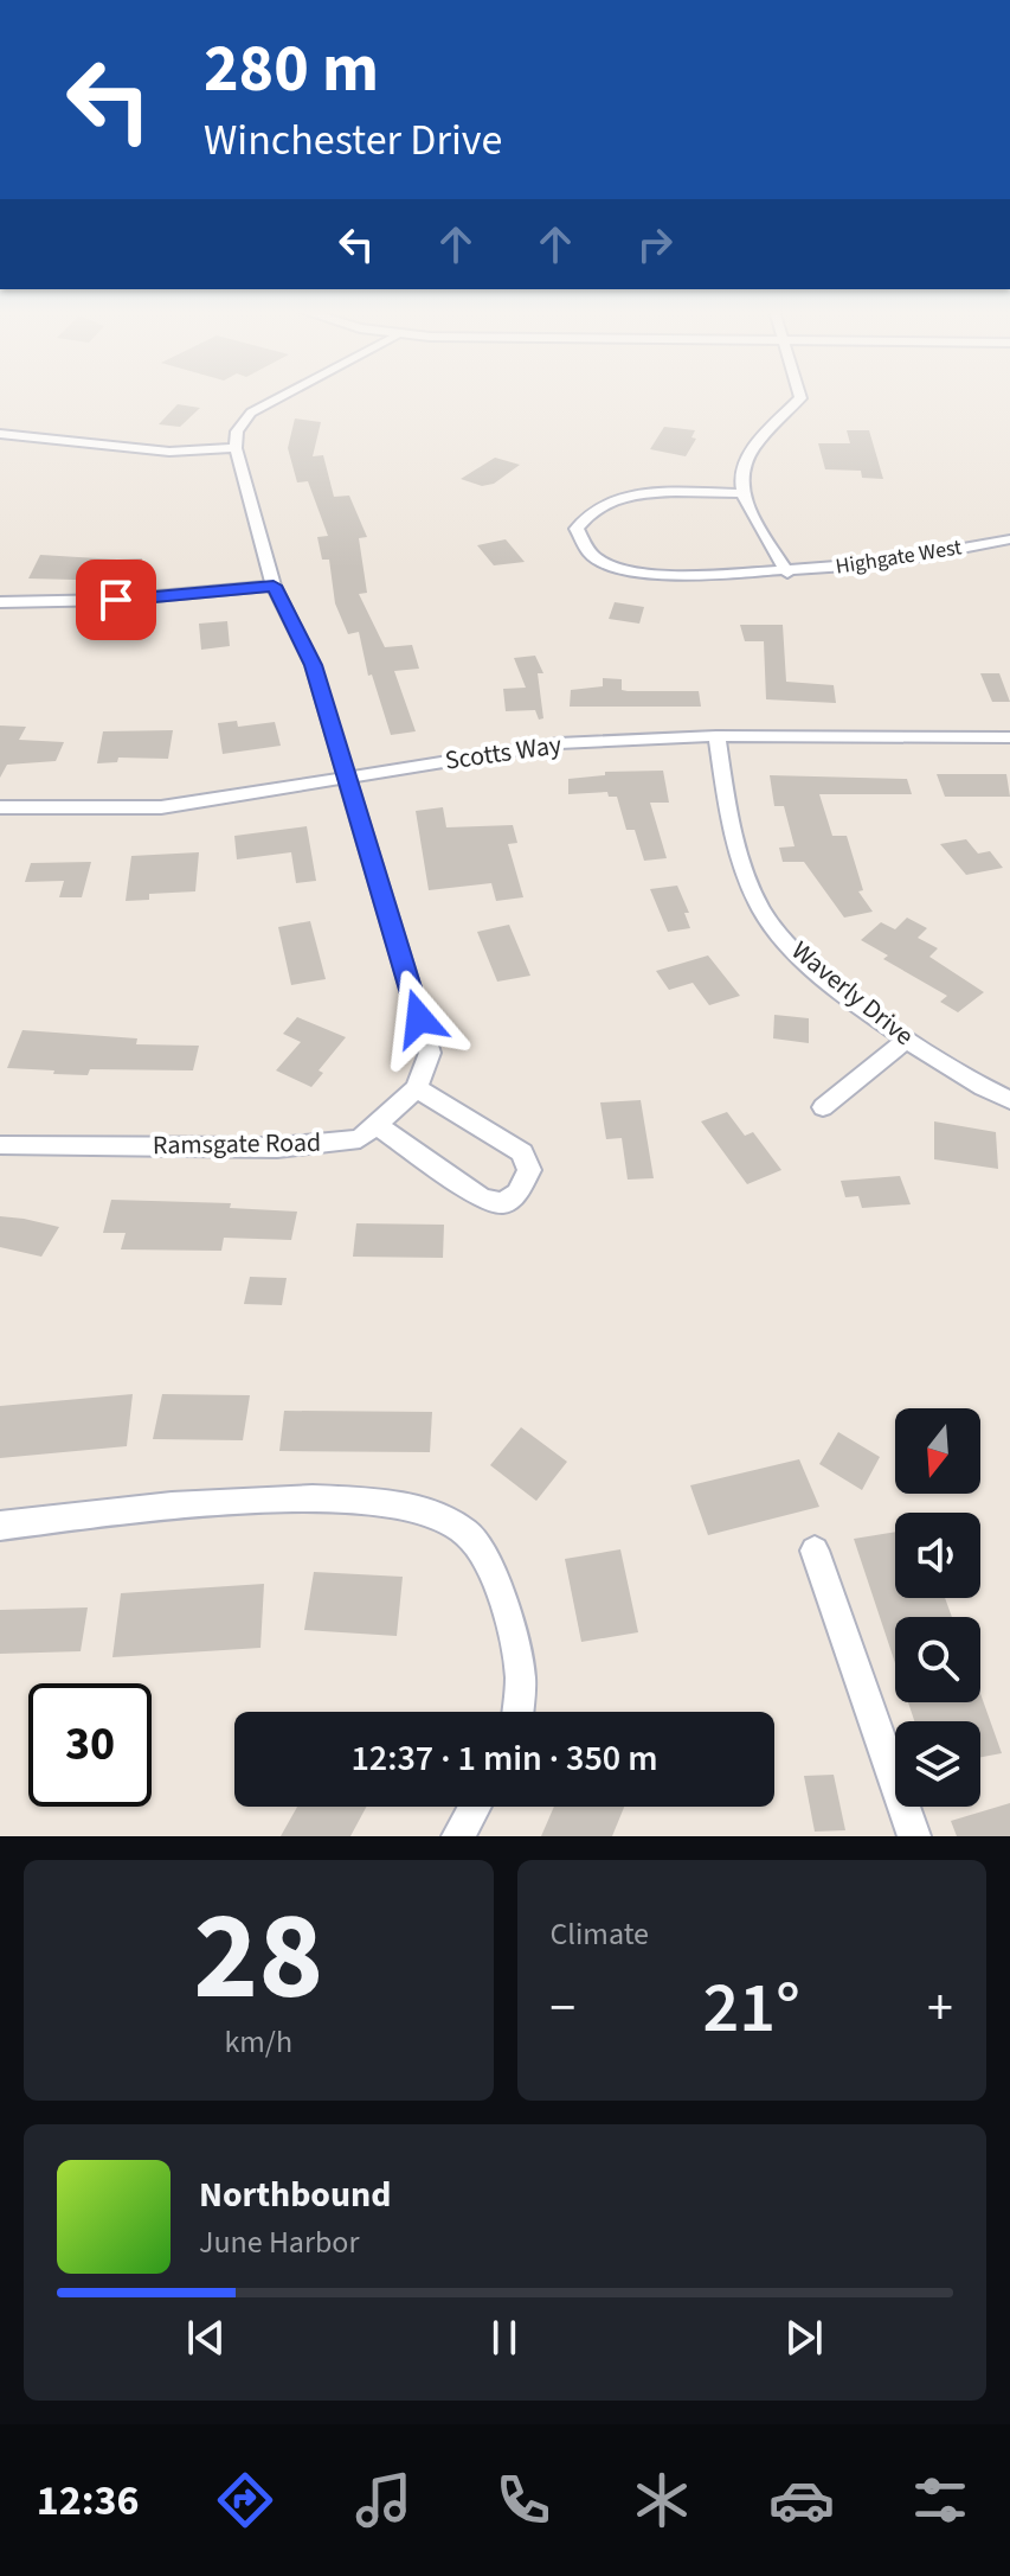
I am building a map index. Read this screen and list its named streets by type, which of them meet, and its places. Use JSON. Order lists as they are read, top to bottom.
{
  "streets": {
    "street": [
      "Highgate West",
      "Scotts Way",
      "Waverly Drive",
      "Ramsgate Road"
    ]
  },
  "crossings": [
    ["Scotts Way", "Waverly Drive"],
    ["Scotts Way", "Ramsgate Road"]
  ],
  "north": "bottom",
  "page": {
    "turn": ["280 m", "Winchester Drive"],
    "limit": "30",
    "trip": "12:37 · 1 min · 350 m",
    "tile": [
      ["28", "km/h"],
      "Climate"
    ],
    "heat": ["−", "21°", "+"],
    "song": ["Northbound", "June Harbor"],
    "tabs": "12:36"
  }
}
